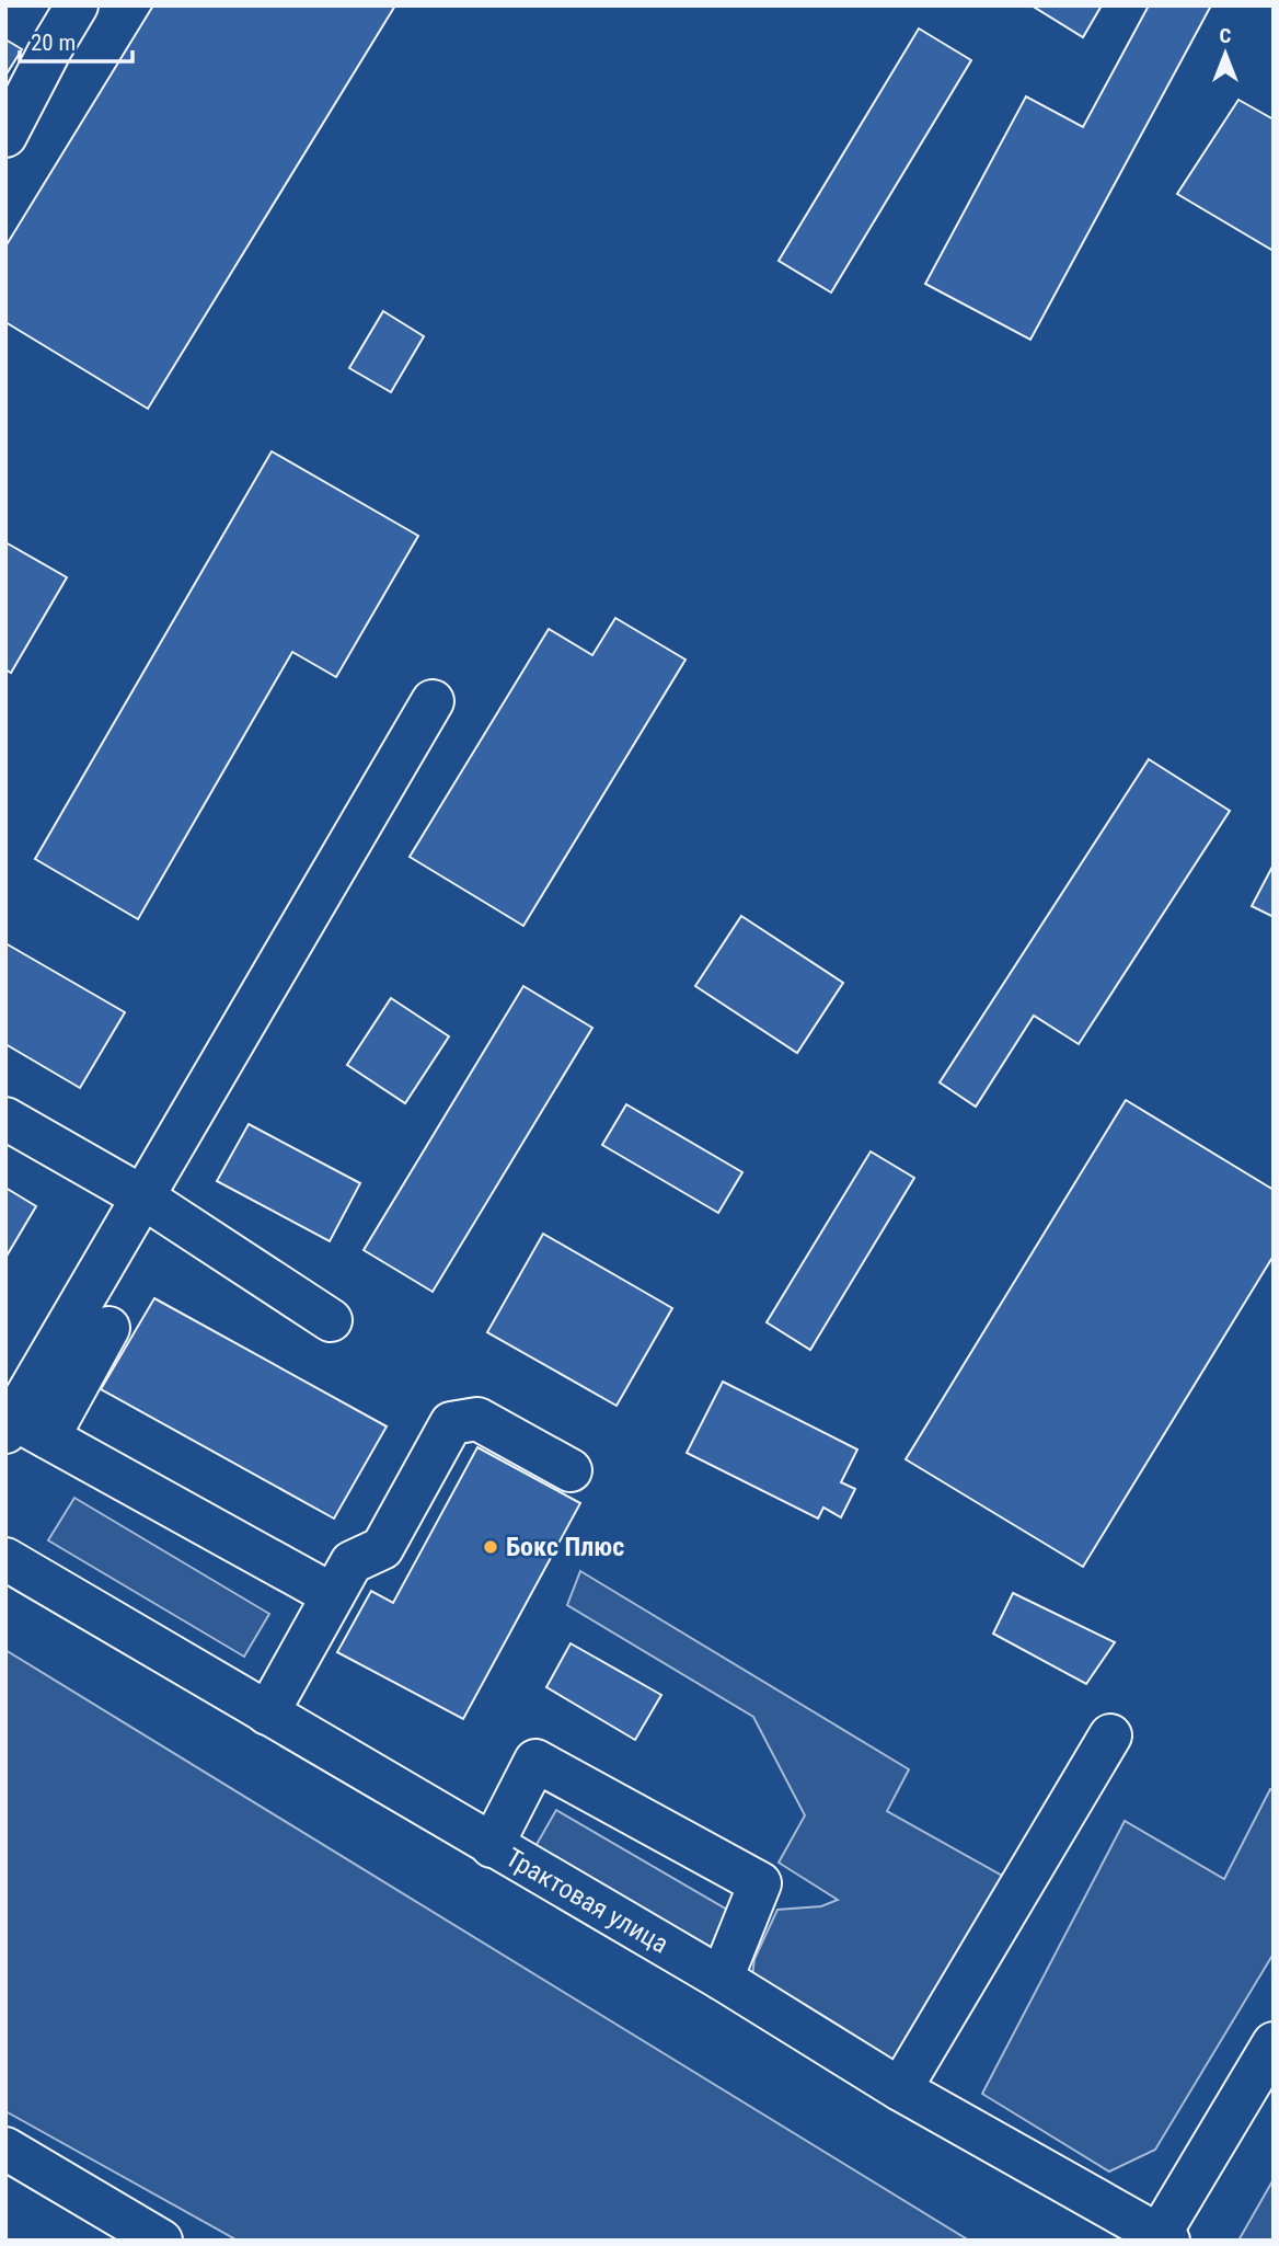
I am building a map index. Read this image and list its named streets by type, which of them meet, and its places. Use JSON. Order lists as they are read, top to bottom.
{
  "streets": {
    "main road": ["Трактовая улица"]
  },
  "places": ["Бокс Плюс"],
  "scale_bar": "20 m",
  "north": "top"
}
